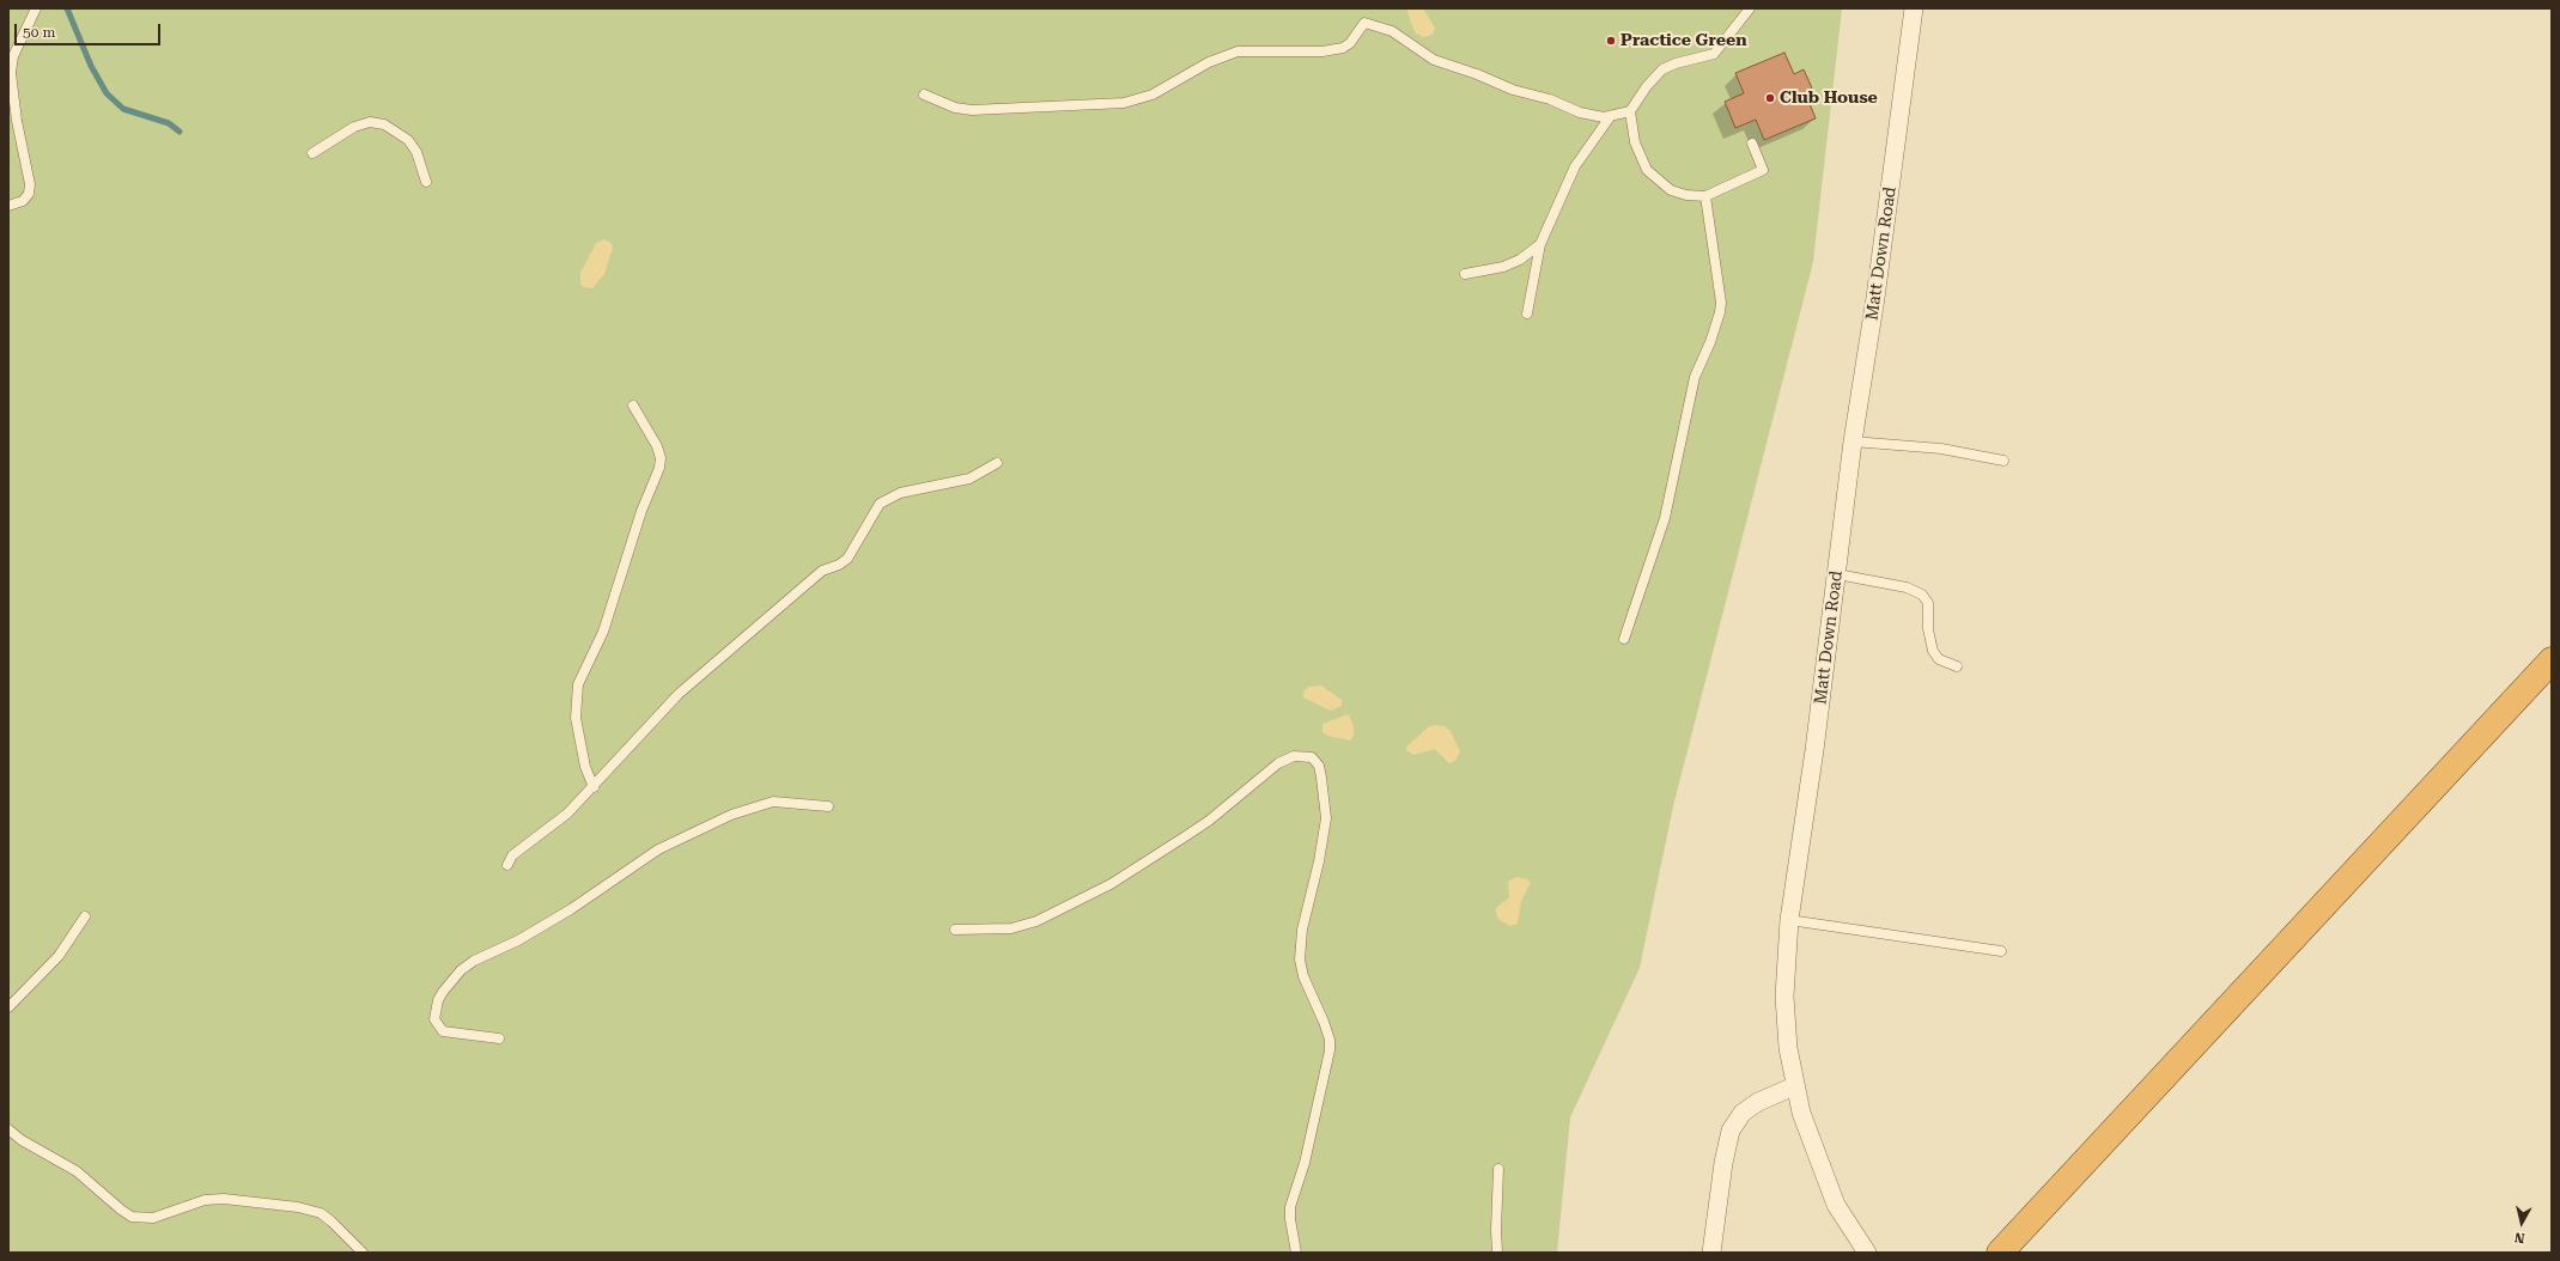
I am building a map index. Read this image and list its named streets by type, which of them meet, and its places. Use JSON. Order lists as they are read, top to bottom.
{
  "streets": {
    "street": ["Matt Down Road"]
  },
  "places": ["Practice Green", "Club House"],
  "scale_bar": "50 m",
  "north": "bottom"
}
